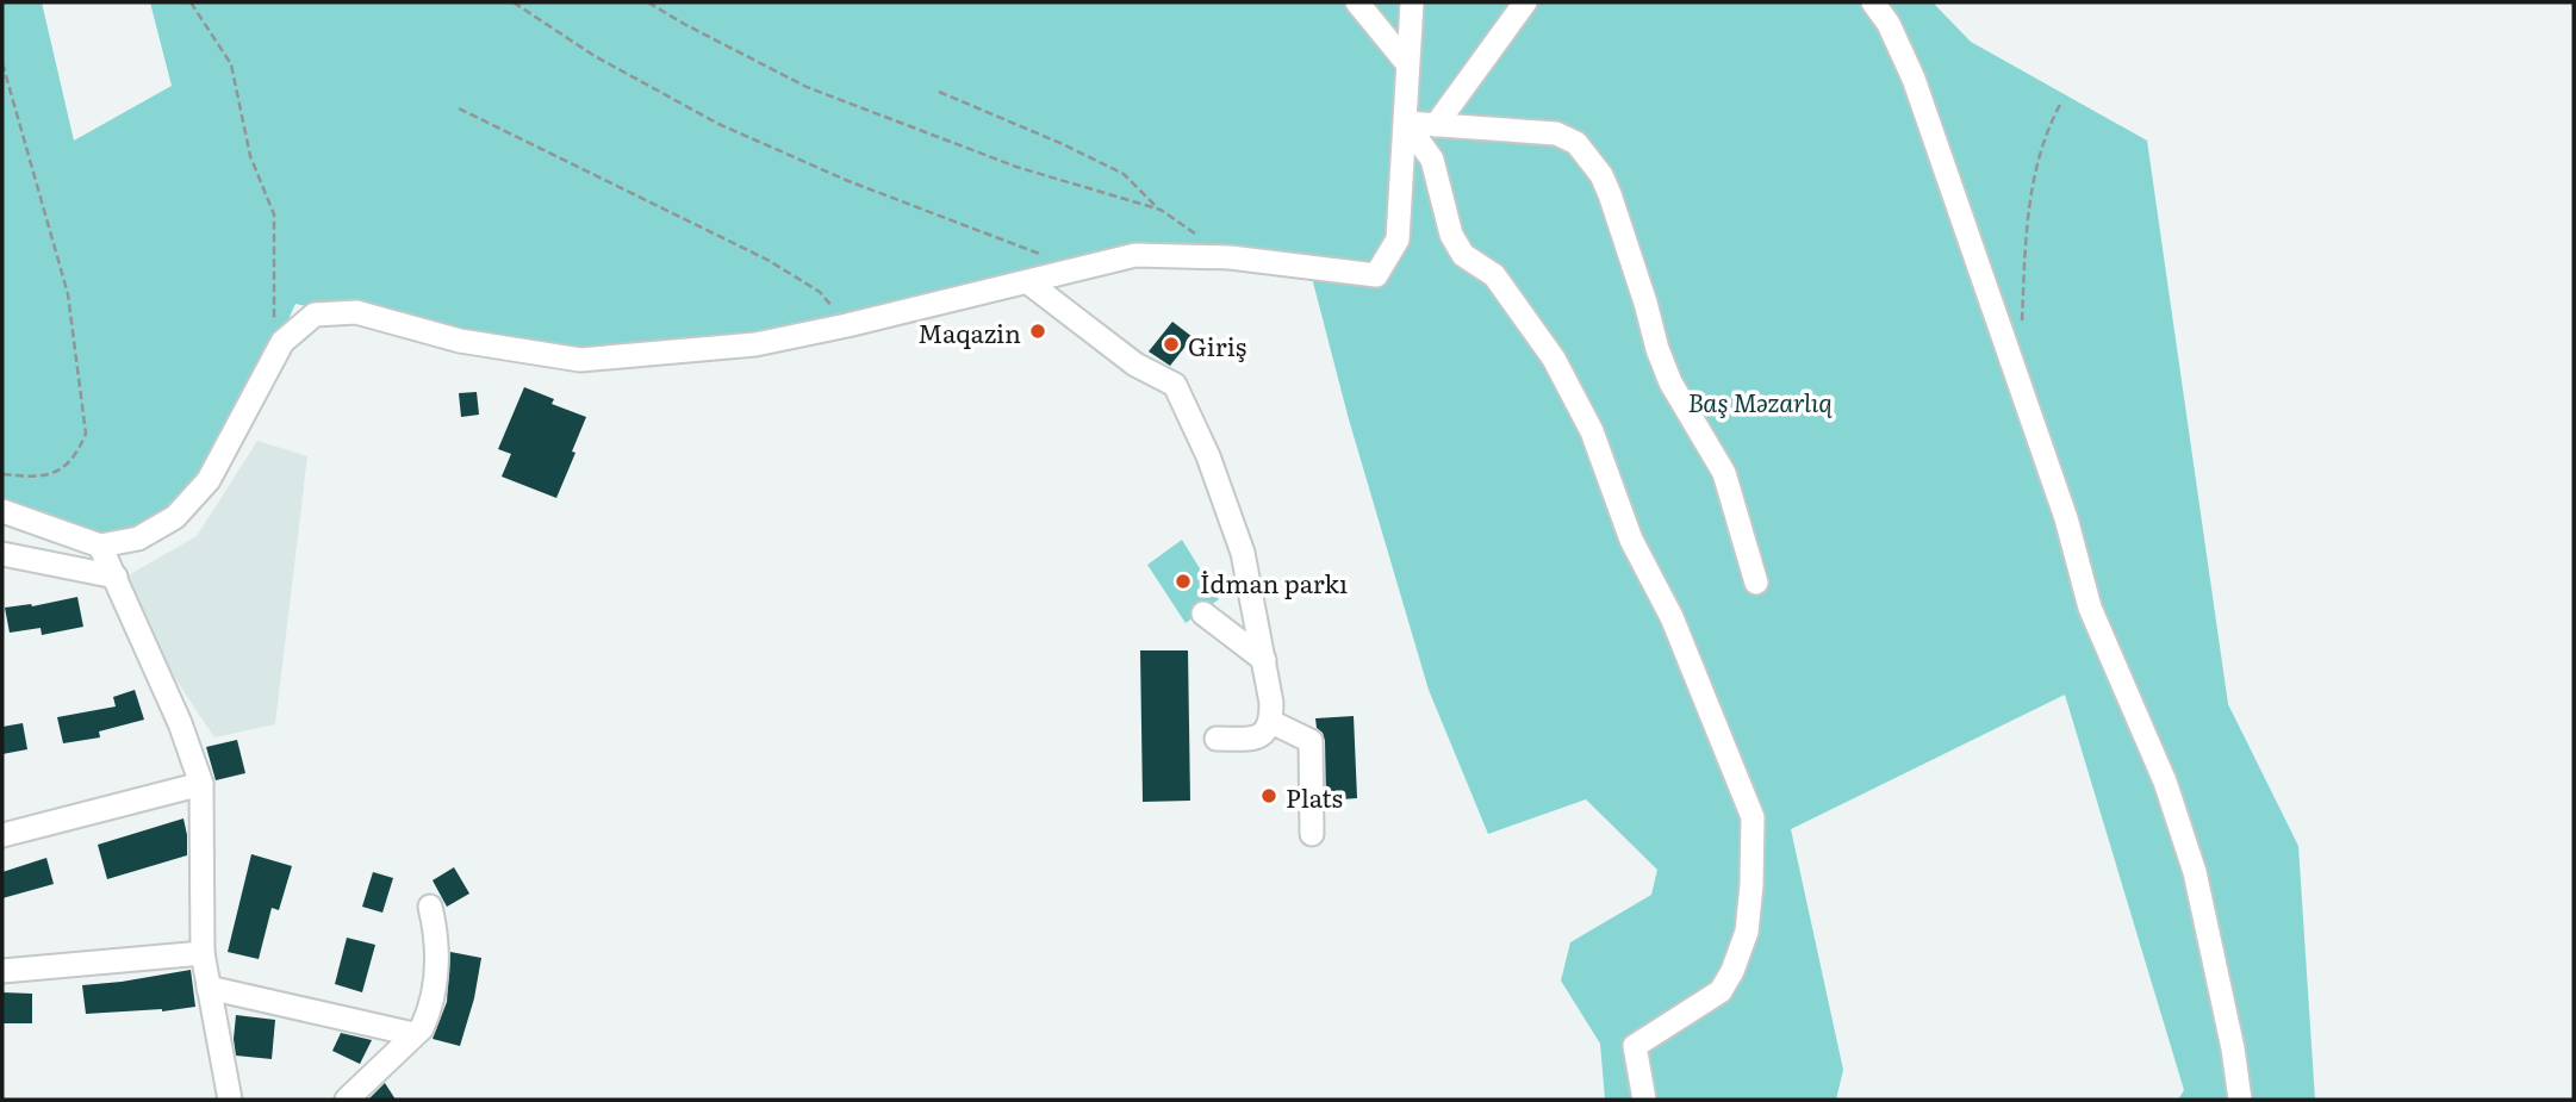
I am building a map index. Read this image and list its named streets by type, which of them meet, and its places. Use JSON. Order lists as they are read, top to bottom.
{
  "parks": ["Baş Məzarlıq"],
  "places": [
    "Maqazin",
    "Giriş",
    "İdman parkı",
    "Plats"
  ]
}
